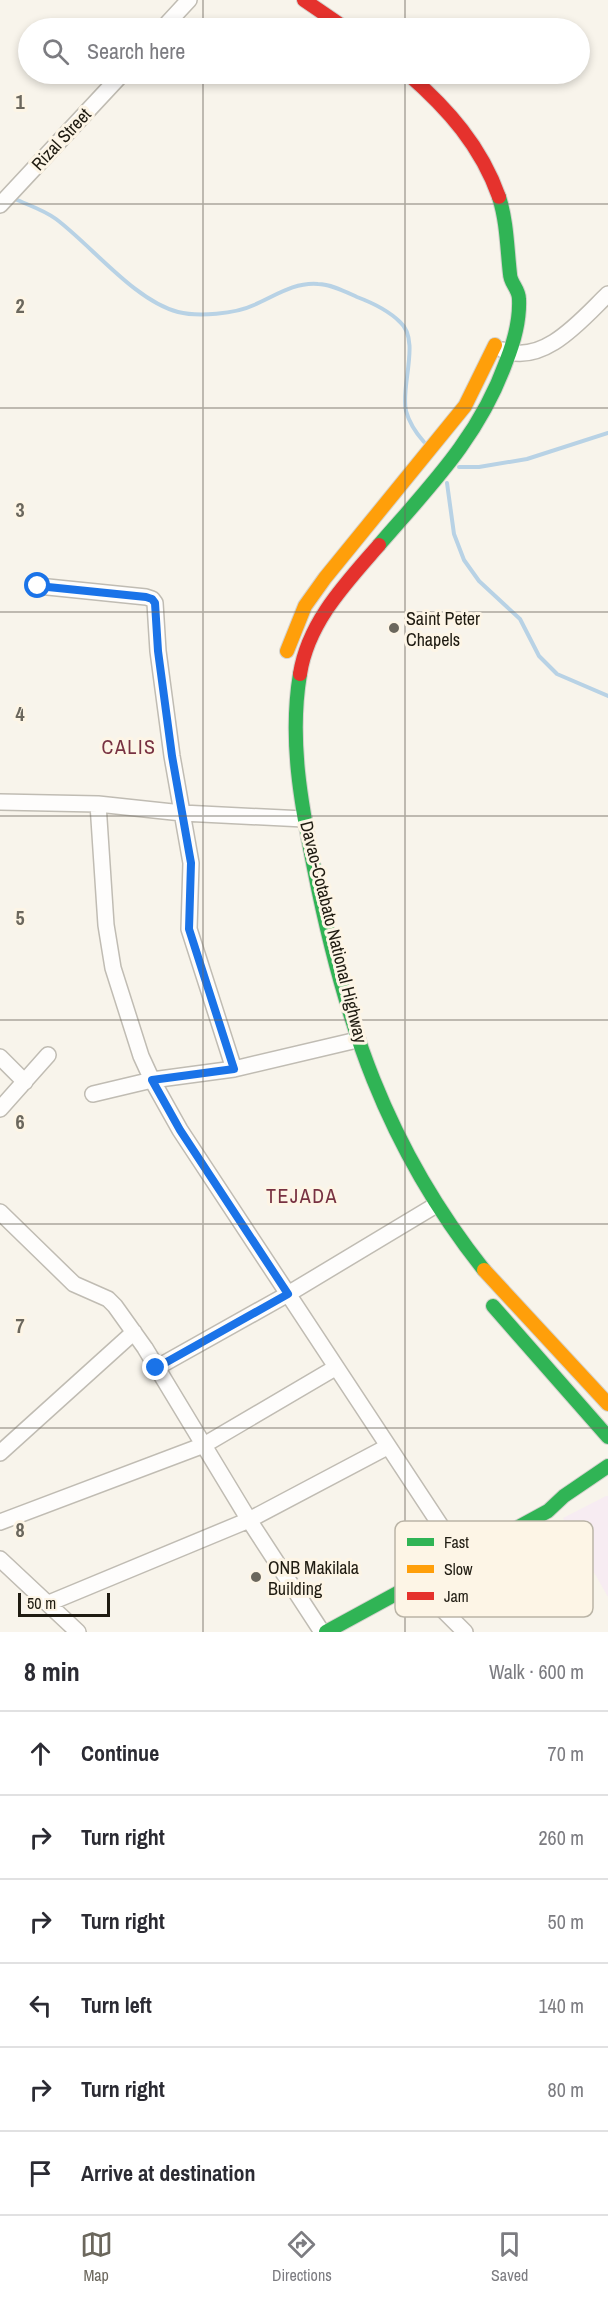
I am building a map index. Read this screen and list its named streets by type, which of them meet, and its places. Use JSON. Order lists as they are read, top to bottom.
{
  "streets": {
    "highway": ["Davao-Cotabato National Highway"],
    "street": ["Rizal Street"]
  },
  "districts": ["CALIS", "TEJADA"],
  "places": ["Saint Peter Chapels", "ONB Makilala Building"],
  "legend": ["Fast", "Slow", "Jam"],
  "scale_bar": "50 m",
  "page": {
    "search": "Search here",
    "scale": "50 m",
    "heading": ["8 min", "Walk · 600 m"],
    "list": [
      ["Continue", "70 m"],
      ["Turn right", "260 m"],
      ["Turn right", "50 m"],
      ["Turn left", "140 m"],
      ["Turn right", "80 m"],
      "Arrive at destination"
    ],
    "nav": ["Map", "Directions", "Saved"]
  },
  "grid": {
    "rows": [
      "1",
      "2",
      "3",
      "4",
      "5",
      "6",
      "7",
      "8"
    ]
  }
}
